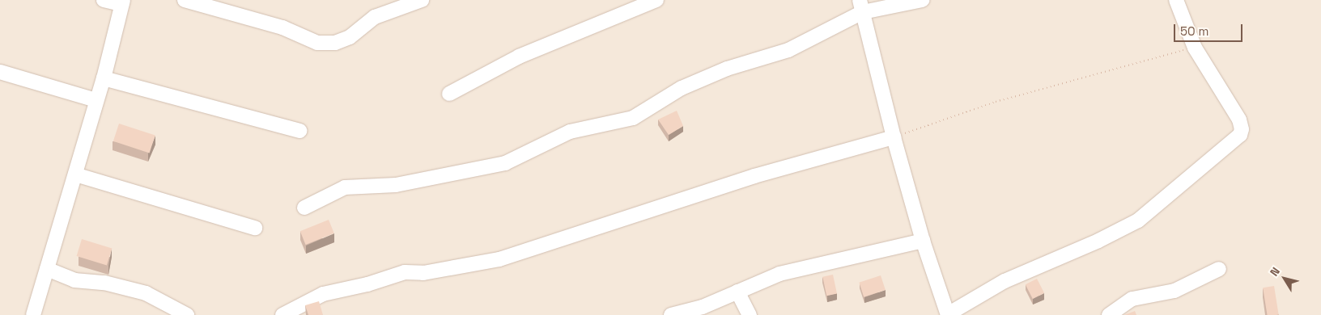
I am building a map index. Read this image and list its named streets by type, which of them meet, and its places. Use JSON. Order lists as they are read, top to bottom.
{
  "scale_bar": "50 m",
  "north": "top left"
}
